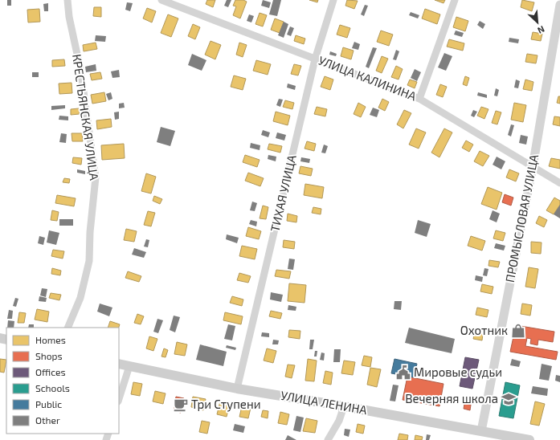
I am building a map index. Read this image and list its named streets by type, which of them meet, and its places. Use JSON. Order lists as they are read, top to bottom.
{
  "streets": {
    "main road": ["УЛИЦА ЛЕНИНА"],
    "street": [
      "УЛИЦА КАЛИНИНА",
      "КРЕСТЬЯНСКАЯ УЛИЦА",
      "ТИХАЯ УЛИЦА",
      "ПРОМЫСЛОВАЯ УЛИЦА"
    ]
  },
  "crossings": [
    ["УЛИЦА КАЛИНИНА", "ТИХАЯ УЛИЦА"],
    ["УЛИЦА КАЛИНИНА", "ПРОМЫСЛОВАЯ УЛИЦА"],
    ["ТИХАЯ УЛИЦА", "УЛИЦА ЛЕНИНА"],
    ["ПРОМЫСЛОВАЯ УЛИЦА", "УЛИЦА ЛЕНИНА"]
  ],
  "places": {
    "shop": ["Охотник"],
    "public building": ["Мировые судьи"],
    "school or university": ["Вечерняя школа"],
    "cafe": ["Три Ступени"]
  },
  "legend": [
    "Homes",
    "Shops",
    "Offices",
    "Schools",
    "Public",
    "Other"
  ],
  "north": "bottom right"
}
